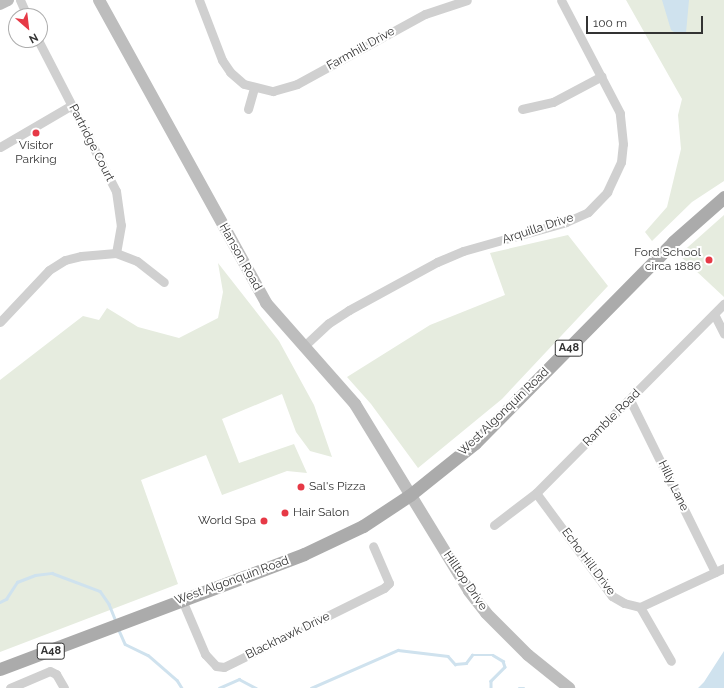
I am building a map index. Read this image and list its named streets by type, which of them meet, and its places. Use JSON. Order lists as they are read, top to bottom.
{
  "streets": {
    "main road": [
      "Hanson Road",
      "A48",
      "West Algonquin Road",
      "Hilltop Drive"
    ],
    "street": [
      "Farmhill Drive",
      "Partridge Court",
      "Arquilla Drive",
      "Ramble Road",
      "Hilly Lane",
      "Echo Hill Drive",
      "Blackhawk Drive"
    ]
  },
  "crossings": [
    ["Arquilla Drive", "Hanson Road"],
    ["Hanson Road", "West Algonquin Road"],
    ["Hanson Road", "Hilltop Drive"],
    ["West Algonquin Road", "Hilltop Drive"],
    ["West Algonquin Road", "Blackhawk Drive"],
    ["Ramble Road", "Hilly Lane"],
    ["Ramble Road", "Echo Hill Drive"]
  ],
  "places": [
    "Visitor Parking",
    "Ford School circa 1886",
    "Sal's Pizza",
    "Hair Salon",
    "World Spa"
  ],
  "scale_bar": "100 m",
  "north": "bottom right"
}
